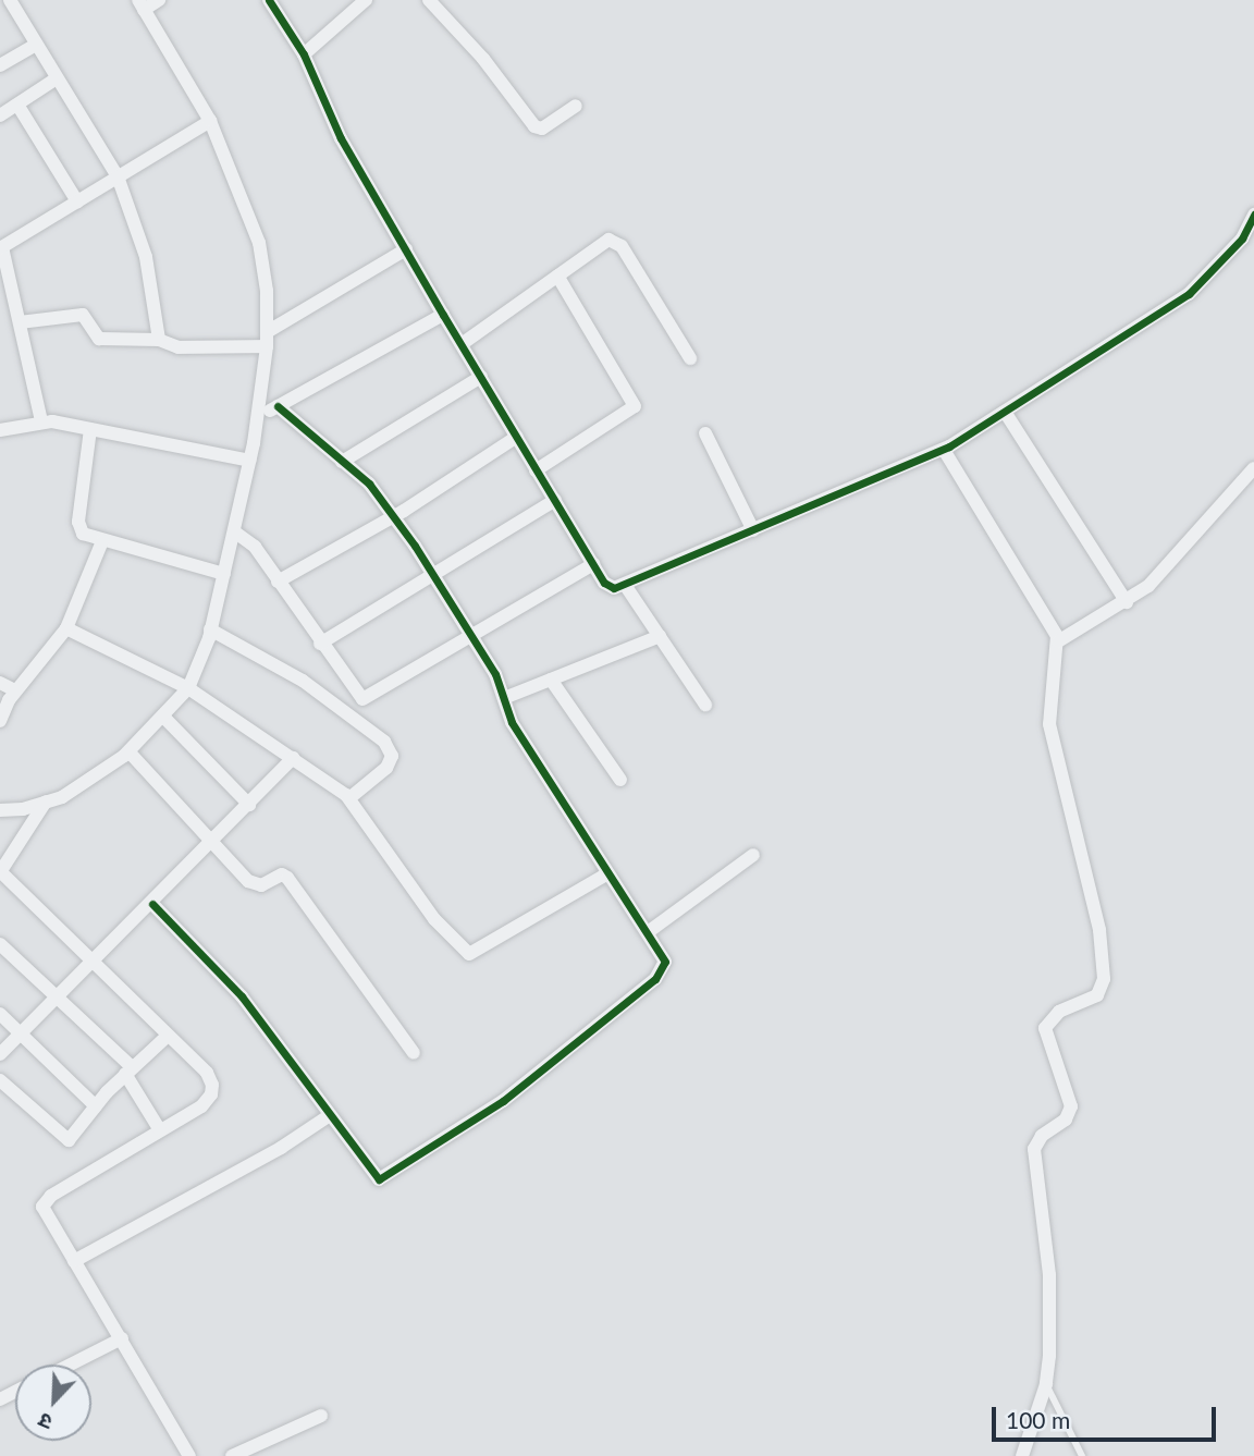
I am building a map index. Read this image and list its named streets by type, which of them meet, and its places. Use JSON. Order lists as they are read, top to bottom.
{
  "scale_bar": "100 m",
  "north": "bottom left"
}
